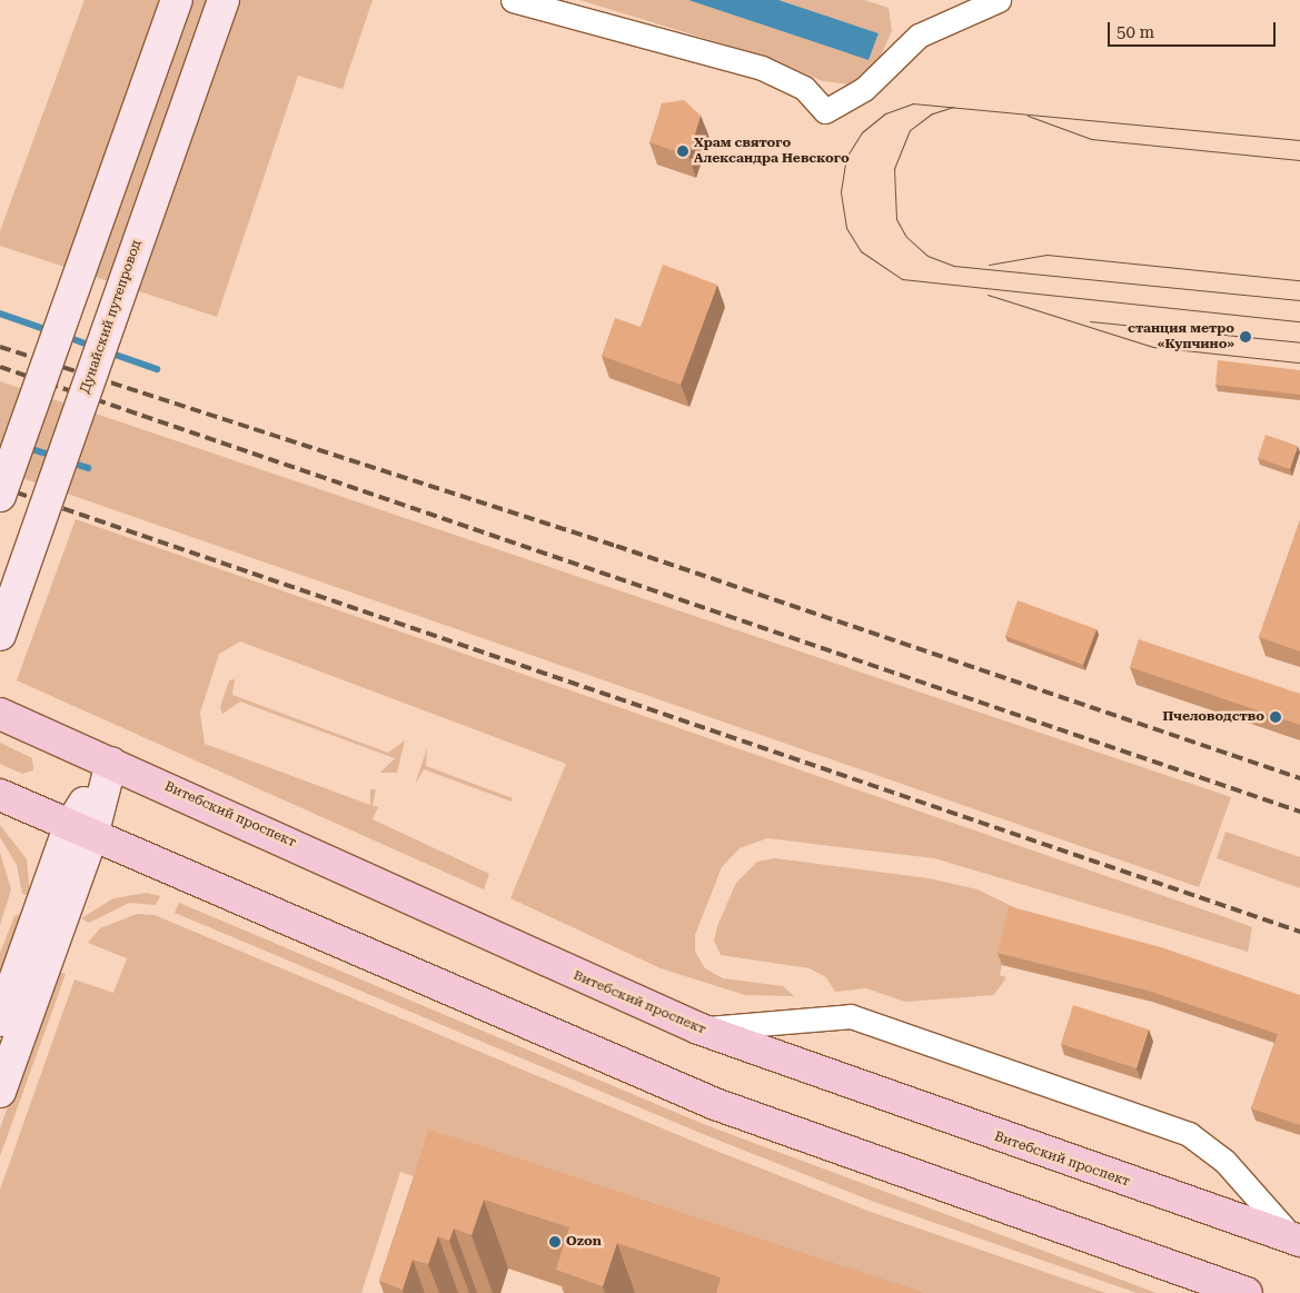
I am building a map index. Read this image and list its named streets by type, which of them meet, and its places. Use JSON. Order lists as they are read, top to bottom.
{
  "streets": {
    "main road": ["Дунайский путепровод", "Витебский проспект"]
  },
  "places": [
    "Храм святого Александра Невского",
    "станция метро «Купчино»",
    "Пчеловодство",
    "Ozon"
  ],
  "scale_bar": "50 m"
}
